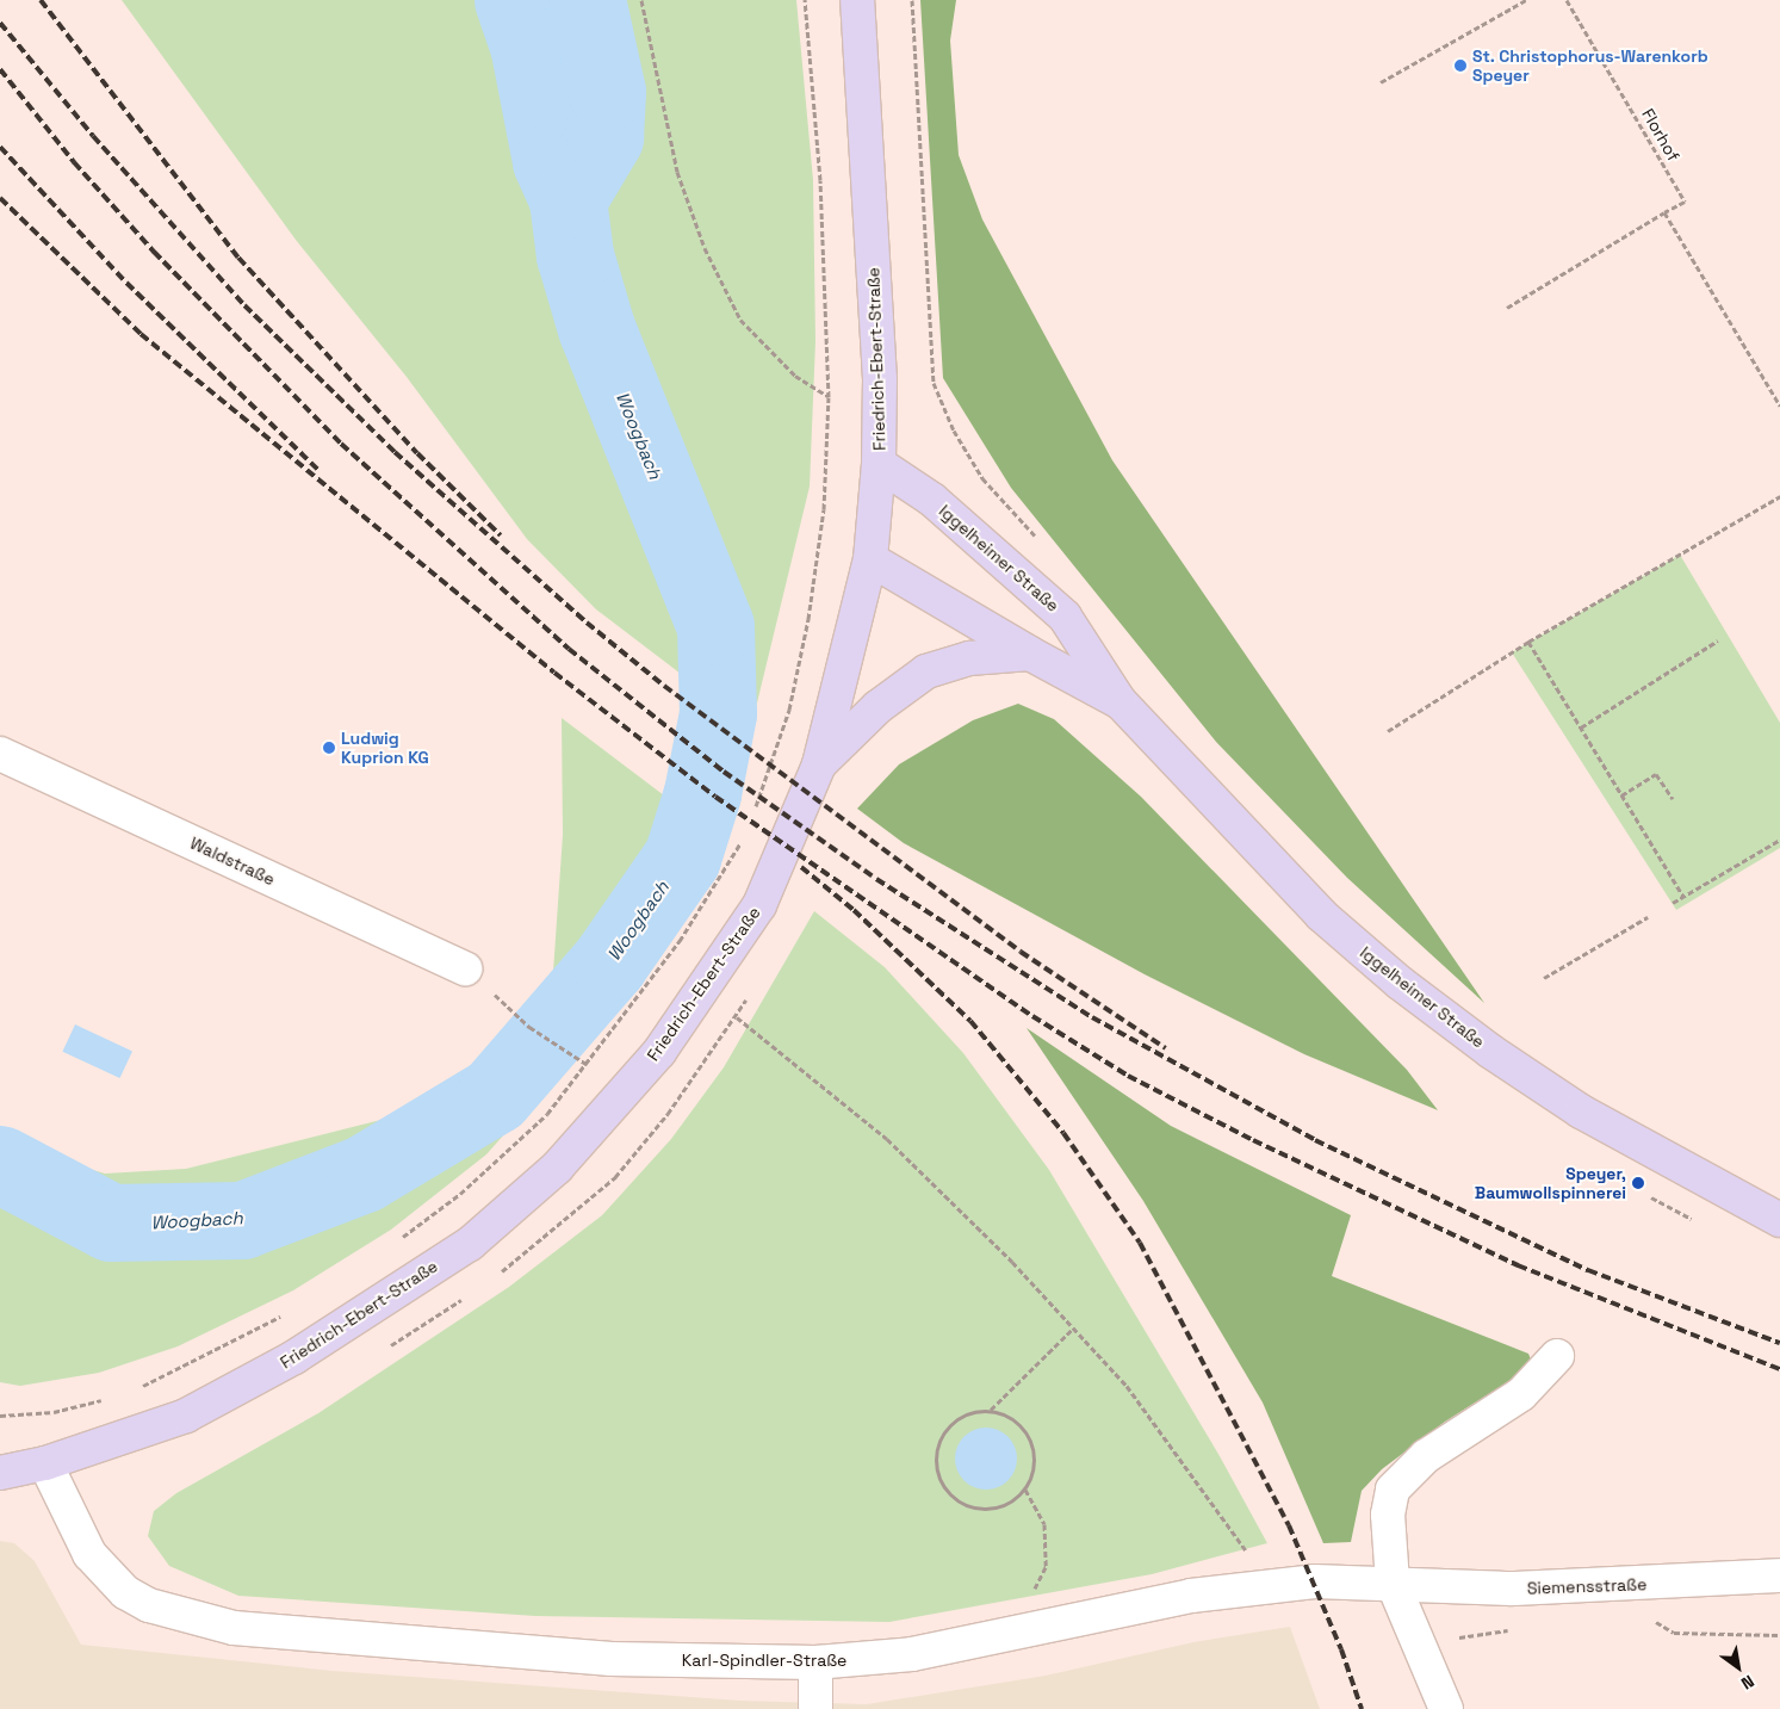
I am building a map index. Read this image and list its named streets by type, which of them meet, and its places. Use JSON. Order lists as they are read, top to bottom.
{
  "streets": {
    "main road": ["Friedrich-Ebert-Straße", "Iggelheimer Straße"],
    "street": ["Waldstraße", "Siemensstraße", "Karl-Spindler-Straße"],
    "path": ["Florhof"]
  },
  "crossings": [
    ["Friedrich-Ebert-Straße", "Iggelheimer Straße"],
    ["Friedrich-Ebert-Straße", "Karl-Spindler-Straße"],
    ["Siemensstraße", "Karl-Spindler-Straße"]
  ],
  "water": ["Woogbach"],
  "places": ["St. Christophorus-Warenkorb Speyer", "Ludwig Kuprion KG", "Speyer, Baumwollspinnerei"],
  "north": "bottom right"
}
